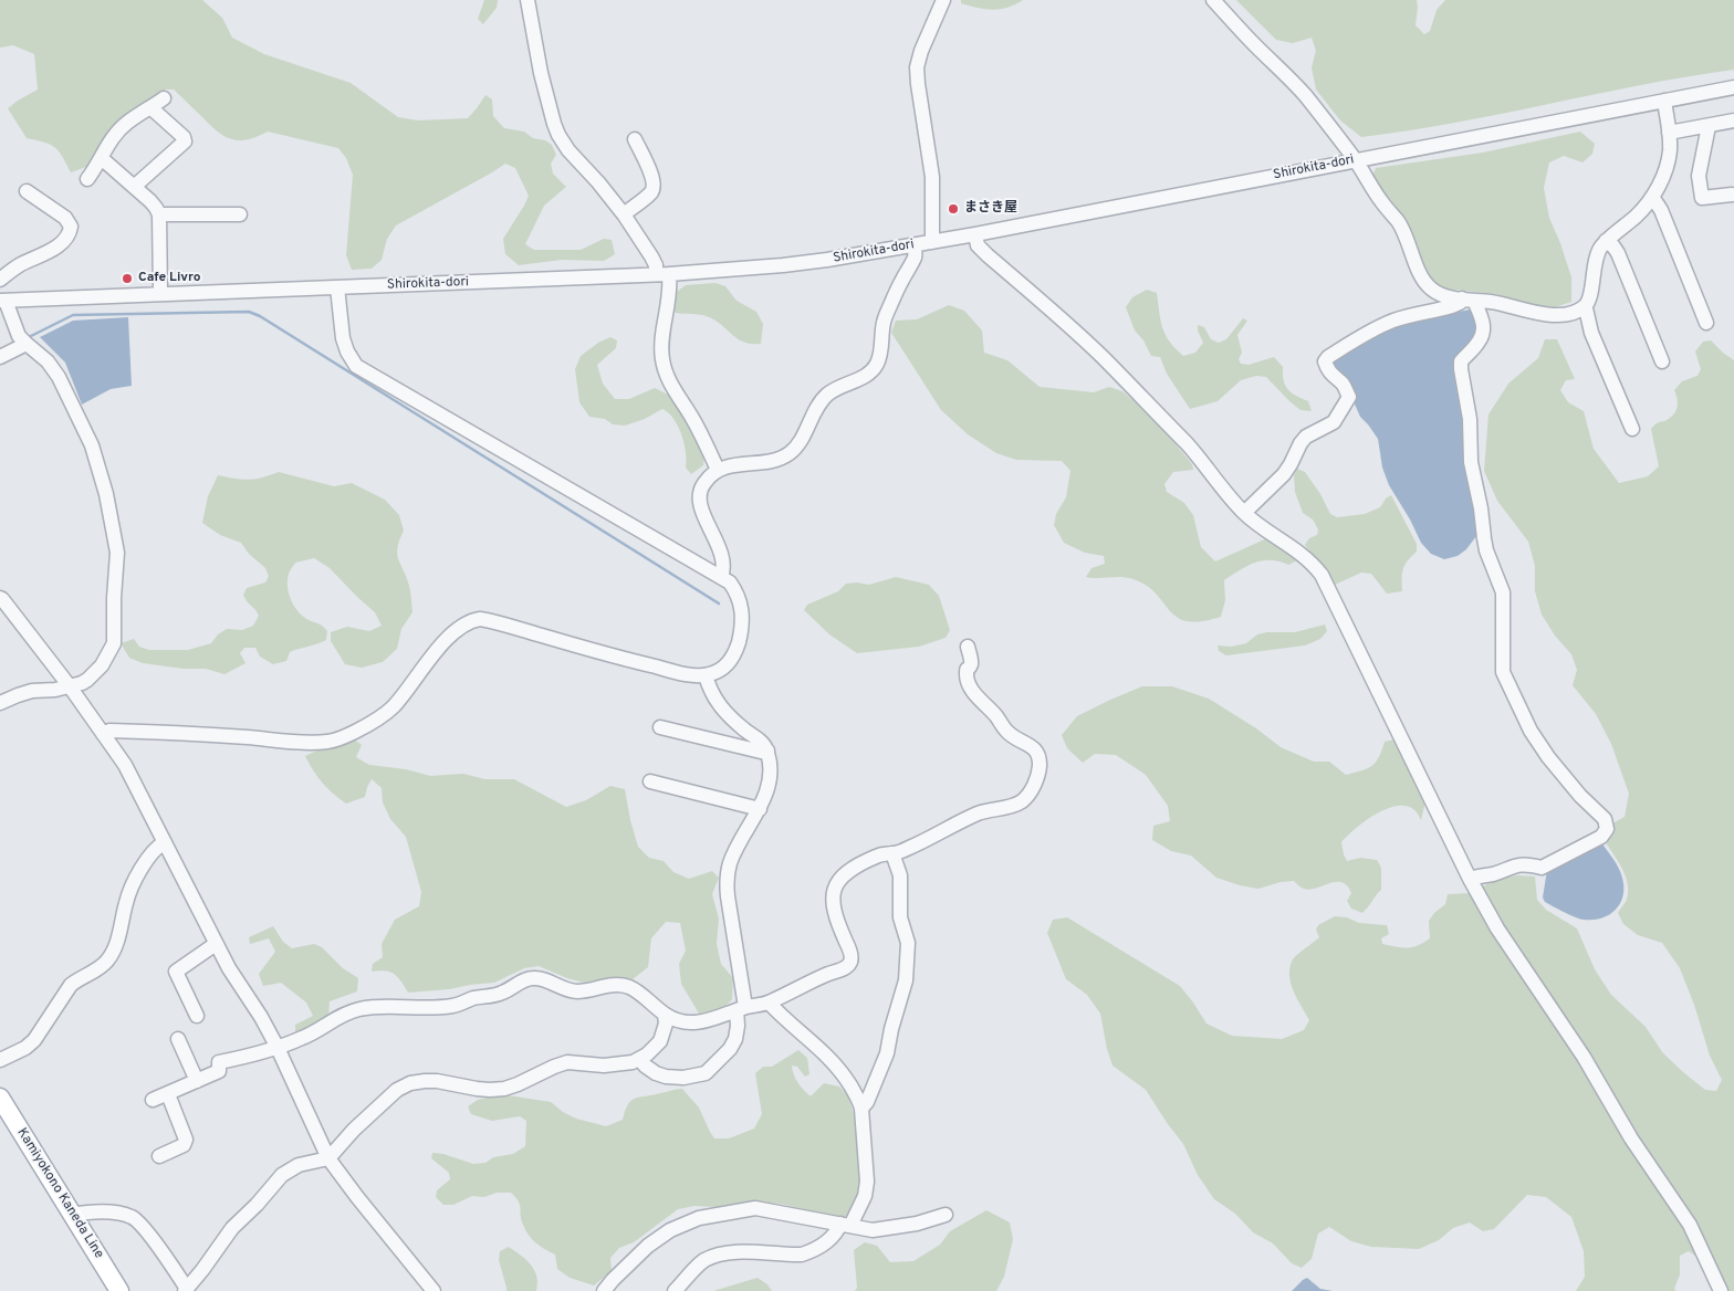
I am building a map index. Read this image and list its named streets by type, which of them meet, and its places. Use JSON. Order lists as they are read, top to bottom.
{
  "streets": {
    "main road": ["Kamiyokono Kaneda Line"],
    "street": ["Shirokita-dori"]
  },
  "places": ["まさき屋", "Cafe Livro"]
}
